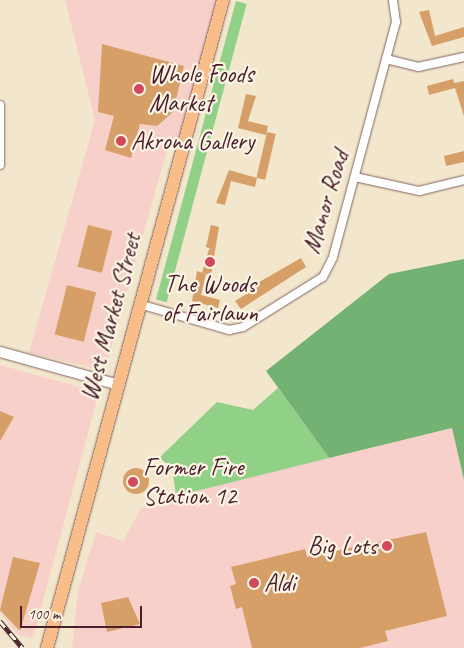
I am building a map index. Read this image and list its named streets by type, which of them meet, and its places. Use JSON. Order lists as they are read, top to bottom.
{
  "streets": {
    "main road": ["West Market Street"],
    "street": ["Manor Road"]
  },
  "crossings": [
    ["Manor Road", "West Market Street"]
  ],
  "places": [
    "Whole Foods Market",
    "Akrona Gallery",
    "The Woods of Fairlawn",
    "Former Fire Station 12",
    "Big Lots",
    "Aldi"
  ],
  "scale_bar": "100 m"
}
